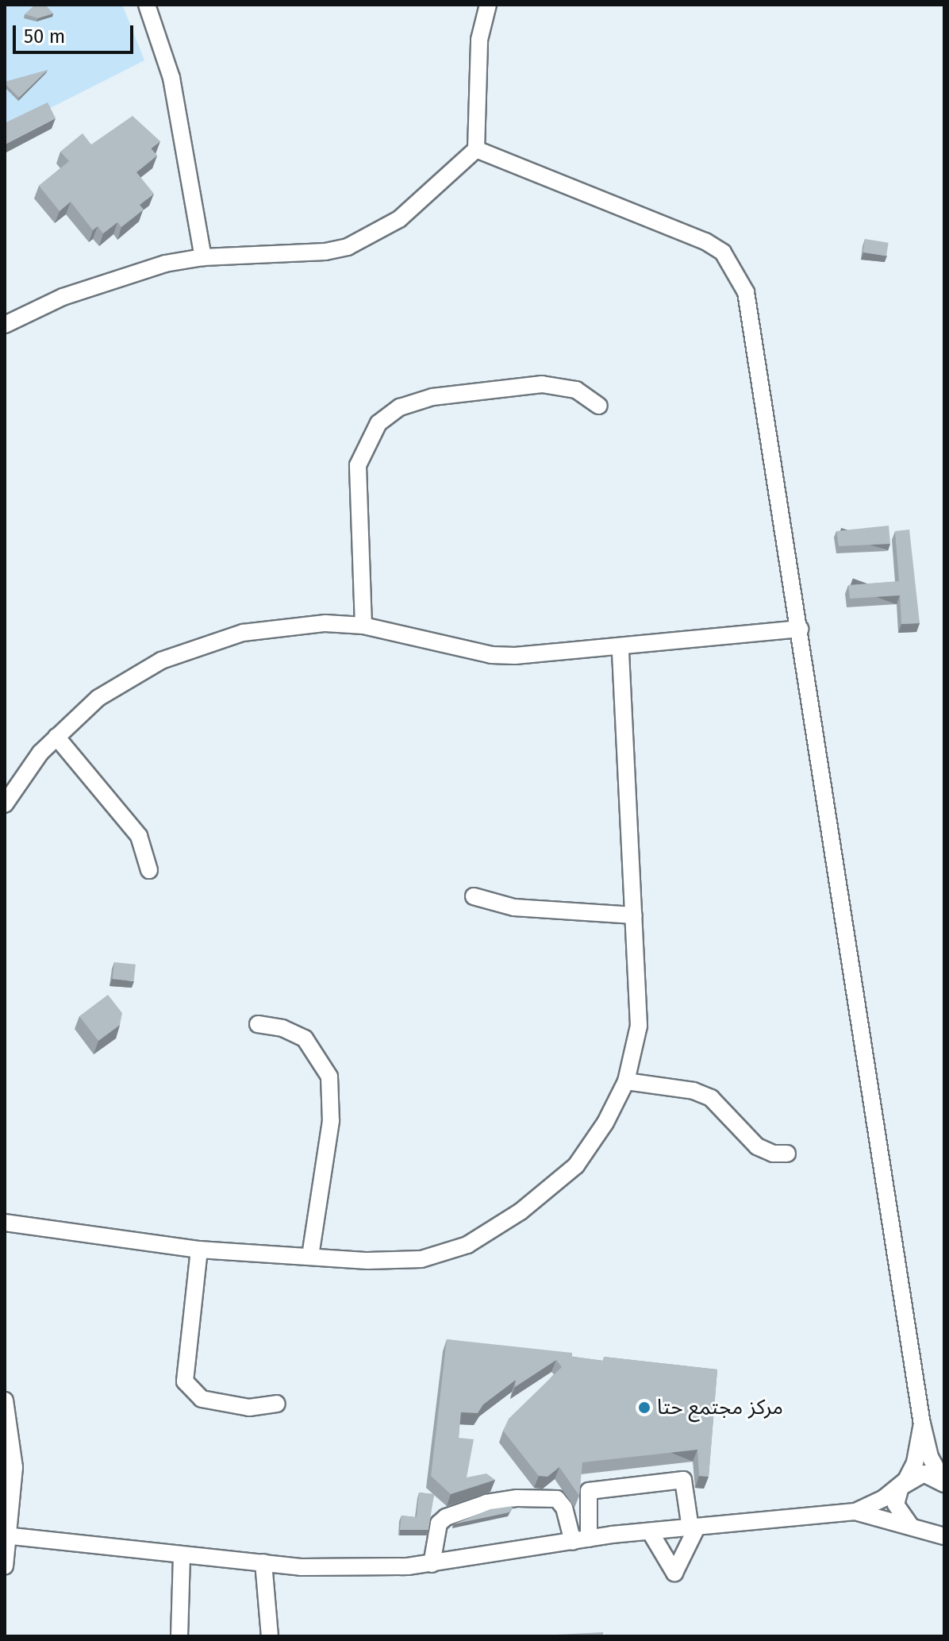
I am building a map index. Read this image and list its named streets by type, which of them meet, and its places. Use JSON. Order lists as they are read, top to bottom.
{
  "places": ["مركز مجتمع حتا"],
  "scale_bar": "50 m"
}
